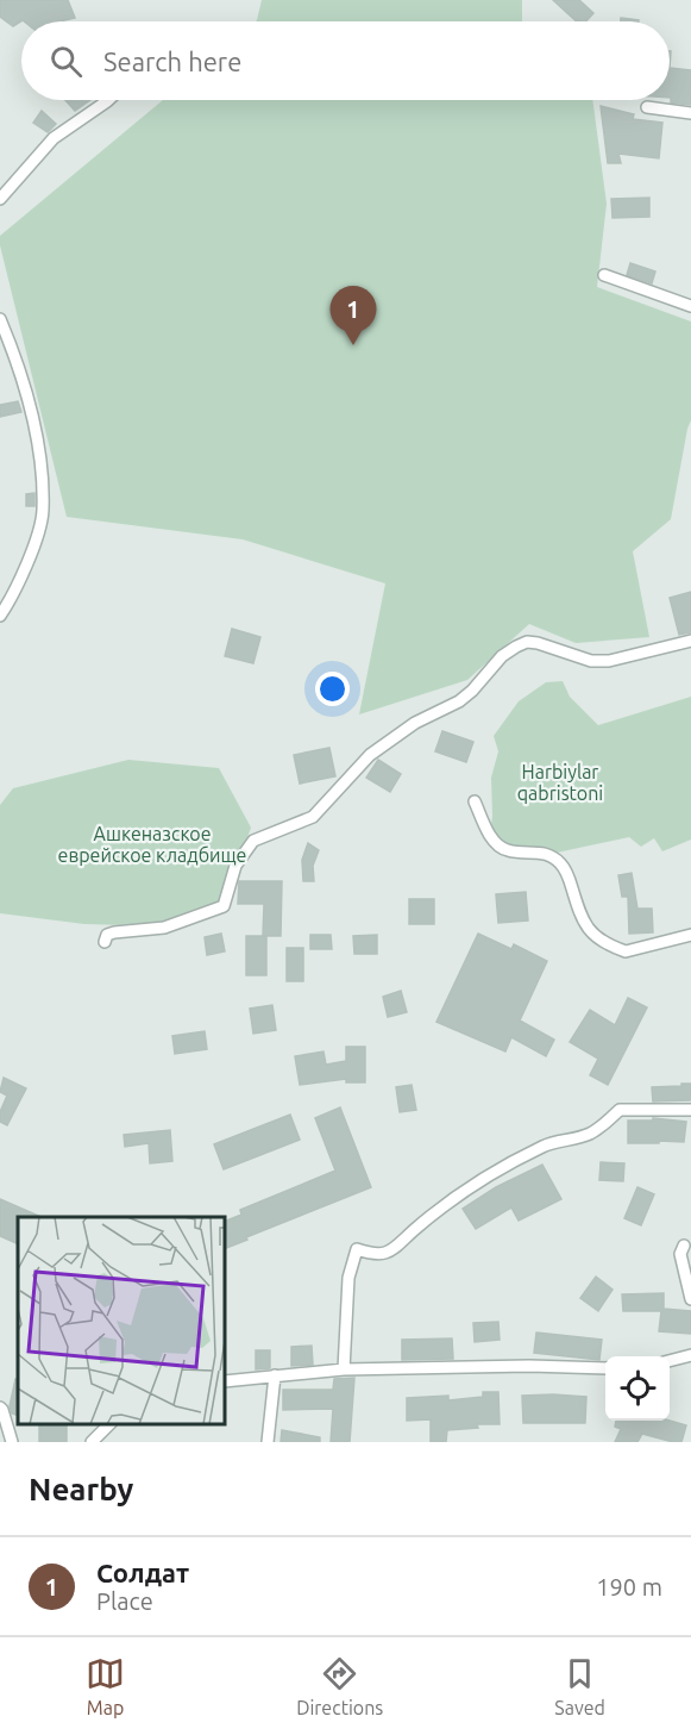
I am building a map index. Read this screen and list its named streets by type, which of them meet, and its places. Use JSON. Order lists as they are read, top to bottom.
{
  "parks": ["Harbiylar qabristoni", "Ашкеназское еврейское кладбище"],
  "page": {
    "search": "Search here",
    "pins": "1",
    "heading": "Nearby",
    "list": [
      {
        "mark": "1",
        "name": "Солдат",
        "note": "Place",
        "value": "190 m"
      }
    ],
    "nav": ["Map", "Directions", "Saved"]
  }
}
